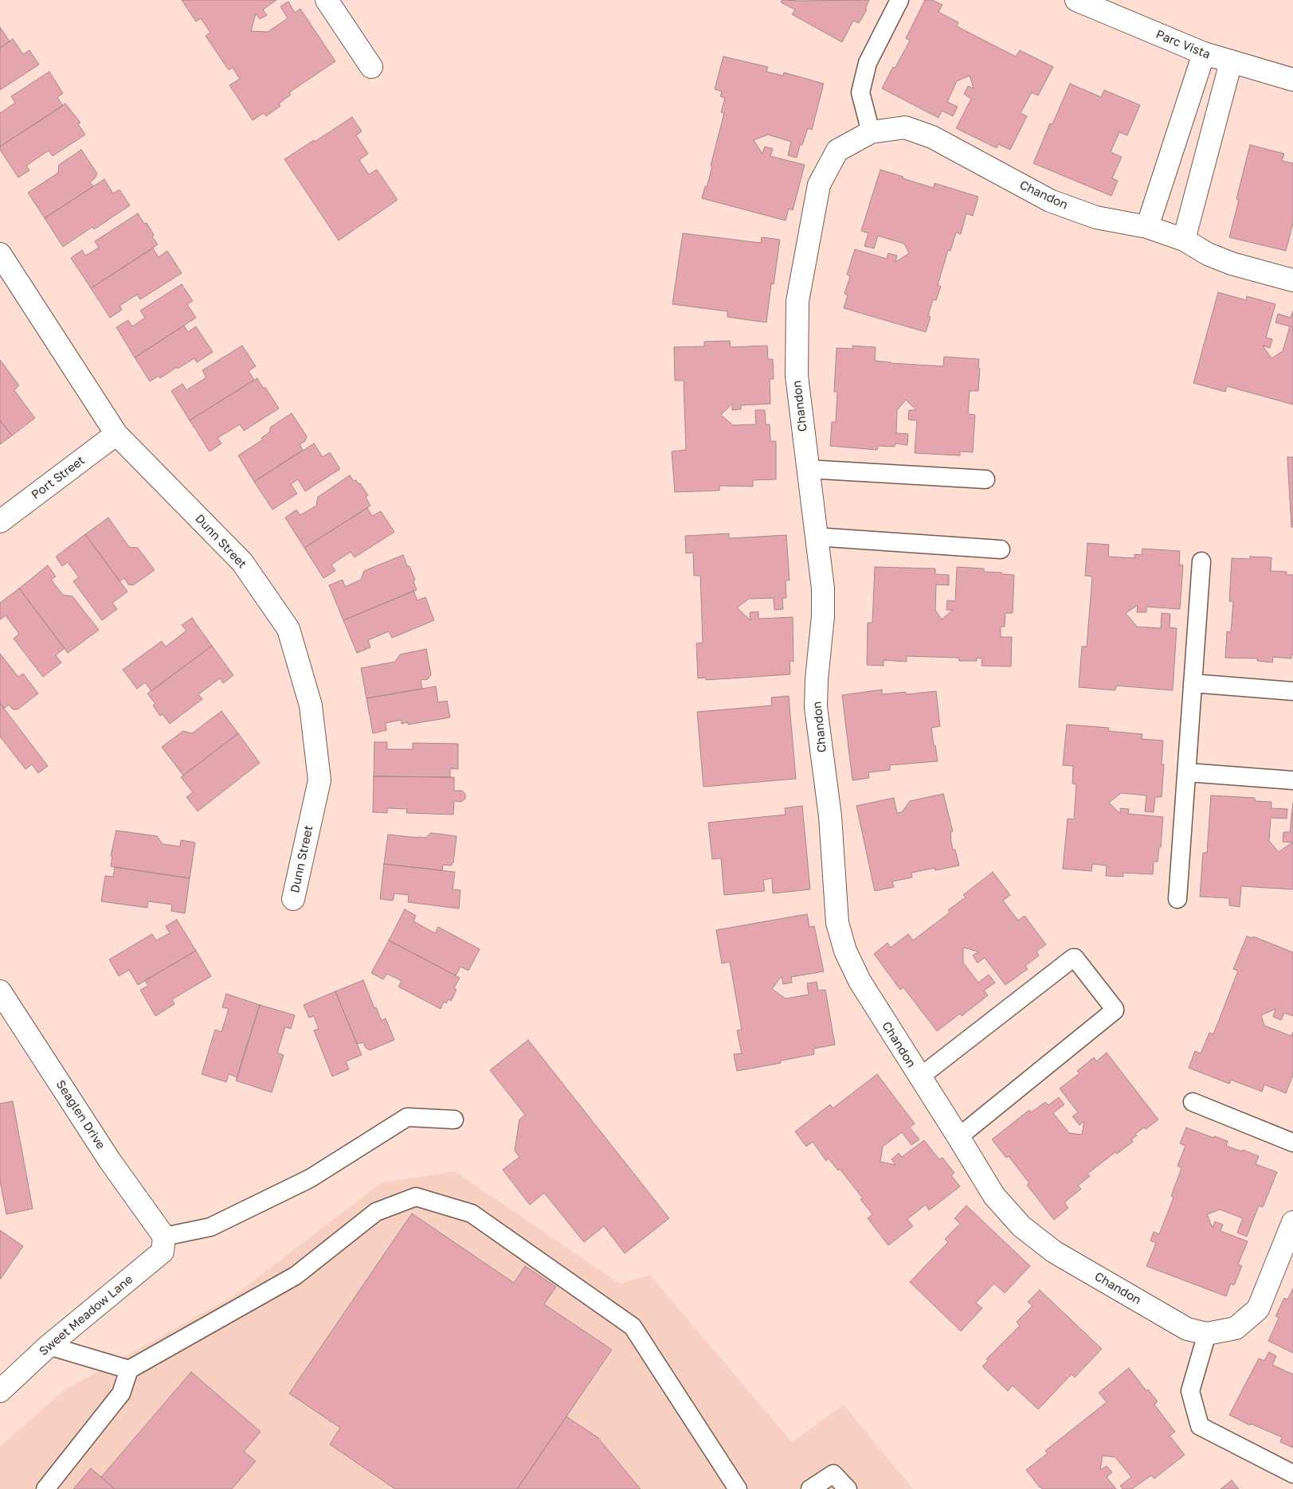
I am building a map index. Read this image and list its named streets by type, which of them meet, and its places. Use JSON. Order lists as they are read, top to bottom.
{
  "streets": {
    "street": [
      "Parc Vista",
      "Chandon",
      "Port Street",
      "Dunn Street",
      "Seaglen Drive",
      "Sweet Meadow Lane"
    ]
  },
  "crossings": [
    ["Port Street", "Dunn Street"],
    ["Seaglen Drive", "Sweet Meadow Lane"]
  ]
}
